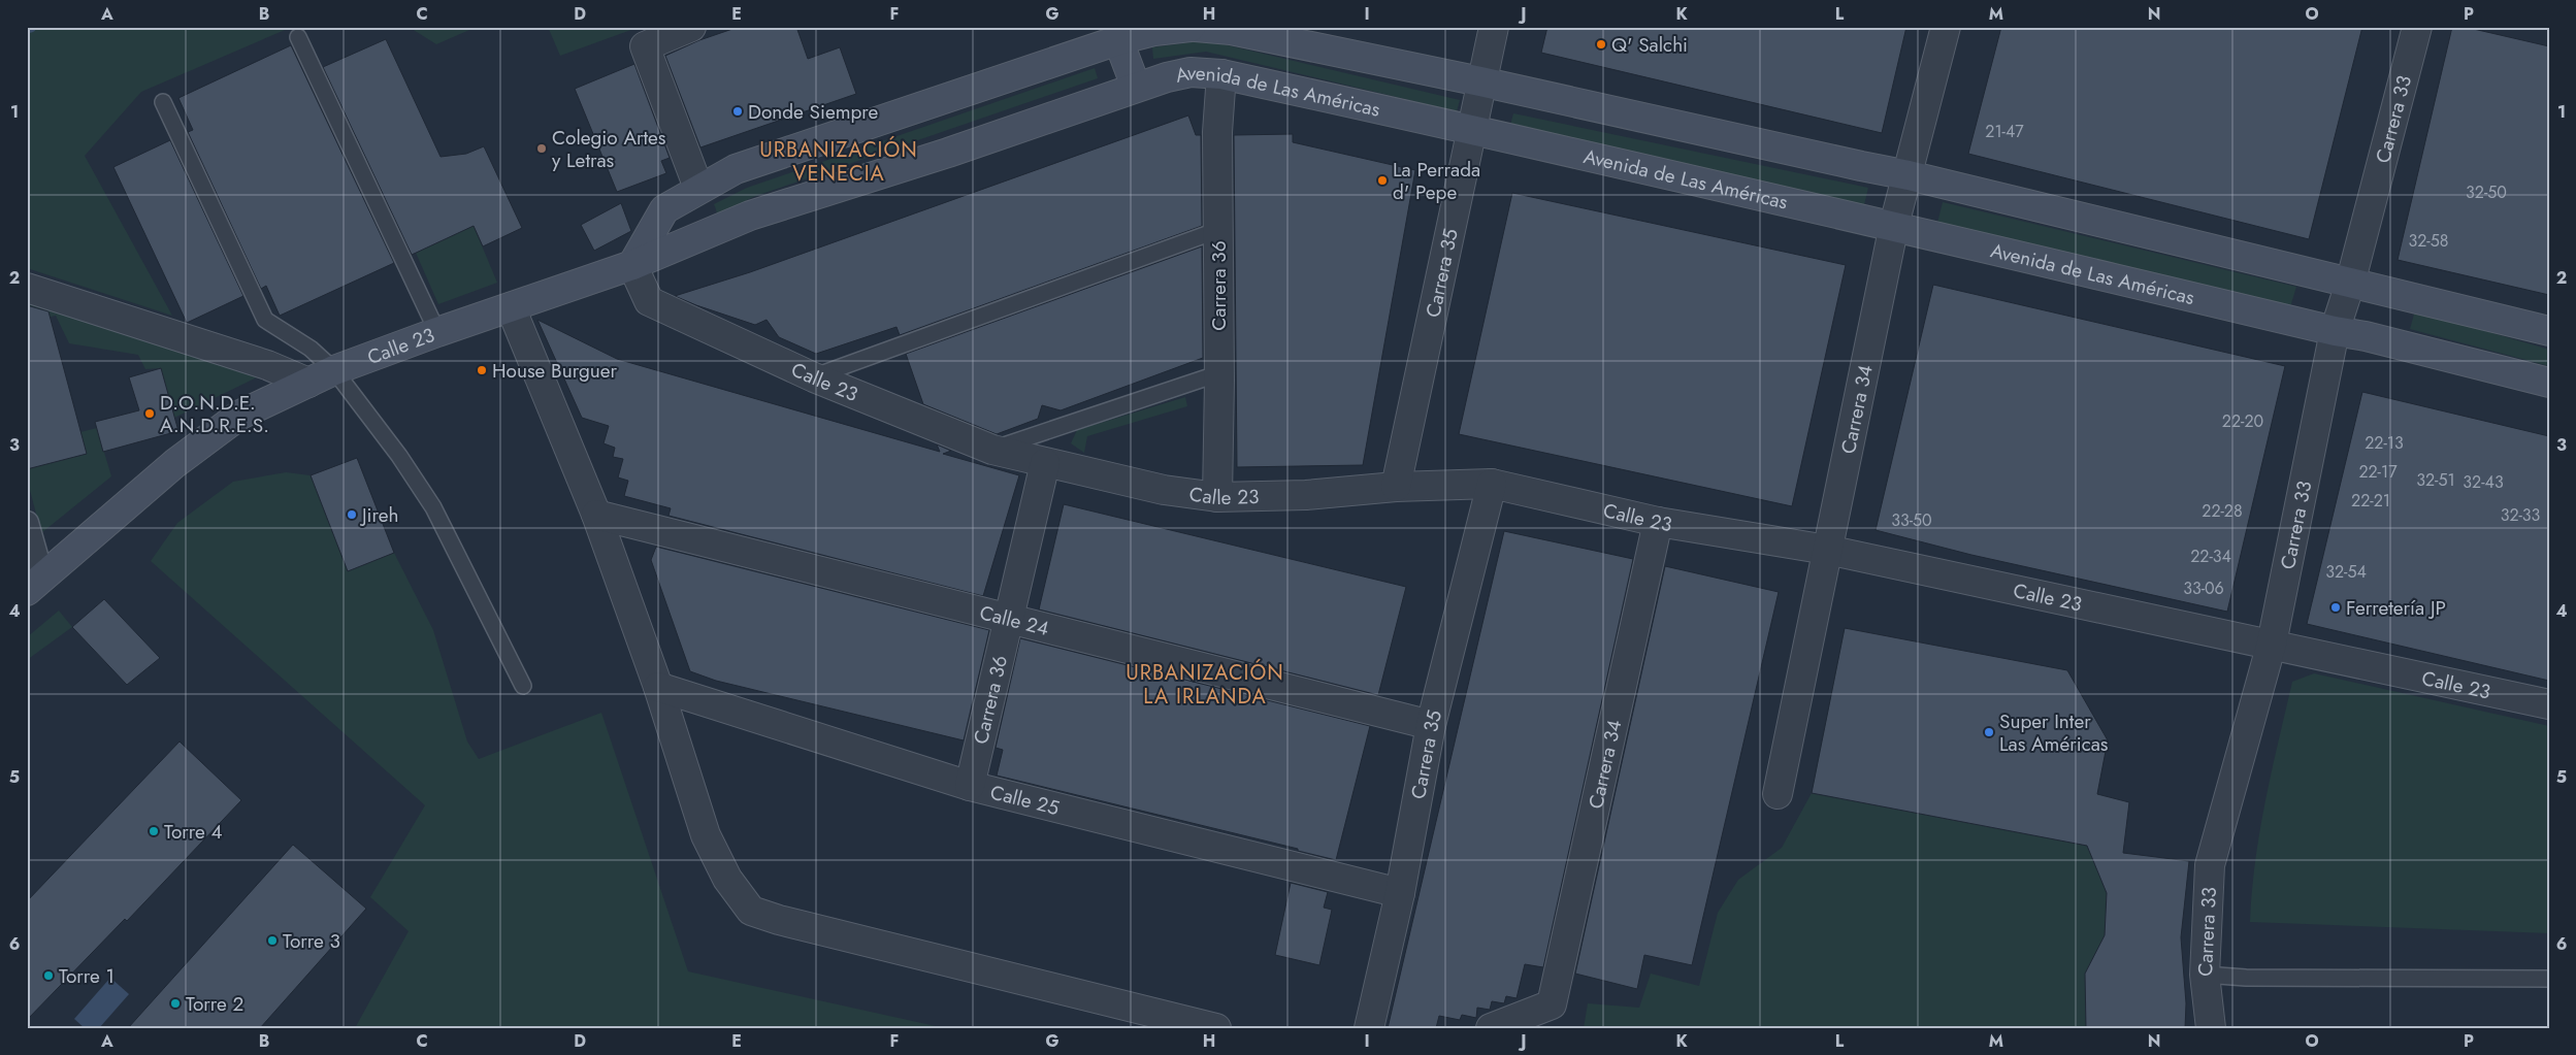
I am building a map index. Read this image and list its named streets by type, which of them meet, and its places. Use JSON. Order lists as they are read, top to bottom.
{
  "streets": {
    "main road": ["Avenida de Las Américas", "Calle 23"],
    "street": [
      "Carrera 33",
      "Carrera 35",
      "Carrera 36",
      "Carrera 34",
      "Calle 24",
      "Calle 25"
    ]
  },
  "crossings": [
    ["Avenida de Las Américas", "Carrera 33"],
    ["Avenida de Las Américas", "Carrera 35"],
    ["Avenida de Las Américas", "Carrera 36"],
    ["Avenida de Las Américas", "Calle 23"],
    ["Avenida de Las Américas", "Carrera 34"],
    ["Carrera 33", "Calle 23"],
    ["Carrera 35", "Calle 23"],
    ["Carrera 35", "Calle 24"],
    ["Carrera 35", "Calle 25"],
    ["Carrera 36", "Calle 23"],
    ["Carrera 36", "Calle 24"],
    ["Carrera 36", "Calle 25"],
    ["Calle 23", "Carrera 34"]
  ],
  "districts": ["URBANIZACIÓN VENECIA", "URBANIZACIÓN LA IRLANDA"],
  "places": [
    "Q' Salchi",
    "Donde Siempre",
    "Colegio Artes y Letras",
    "La Perrada d' Pepe",
    "House Burguer",
    "D.O.N.D.E. A.N.D.R.E.S.",
    "Jireh",
    "Ferretería JP",
    "Super Inter Las Américas",
    "Torre 4",
    "Torre 3",
    "Torre 1",
    "Torre 2"
  ],
  "house_numbers": [
    "21-47",
    "32-50",
    "32-58",
    "22-20",
    "22-13",
    "22-17",
    "32-51",
    "32-43",
    "22-21",
    "22-28",
    "32-33",
    "33-50",
    "22-34",
    "32-54",
    "33-06"
  ],
  "grid": {
    "columns": [
      "A",
      "B",
      "C",
      "D",
      "E",
      "F",
      "G",
      "H",
      "I",
      "J",
      "K",
      "L",
      "M",
      "N",
      "O",
      "P"
    ],
    "rows": [
      "1",
      "2",
      "3",
      "4",
      "5",
      "6"
    ]
  }
}
